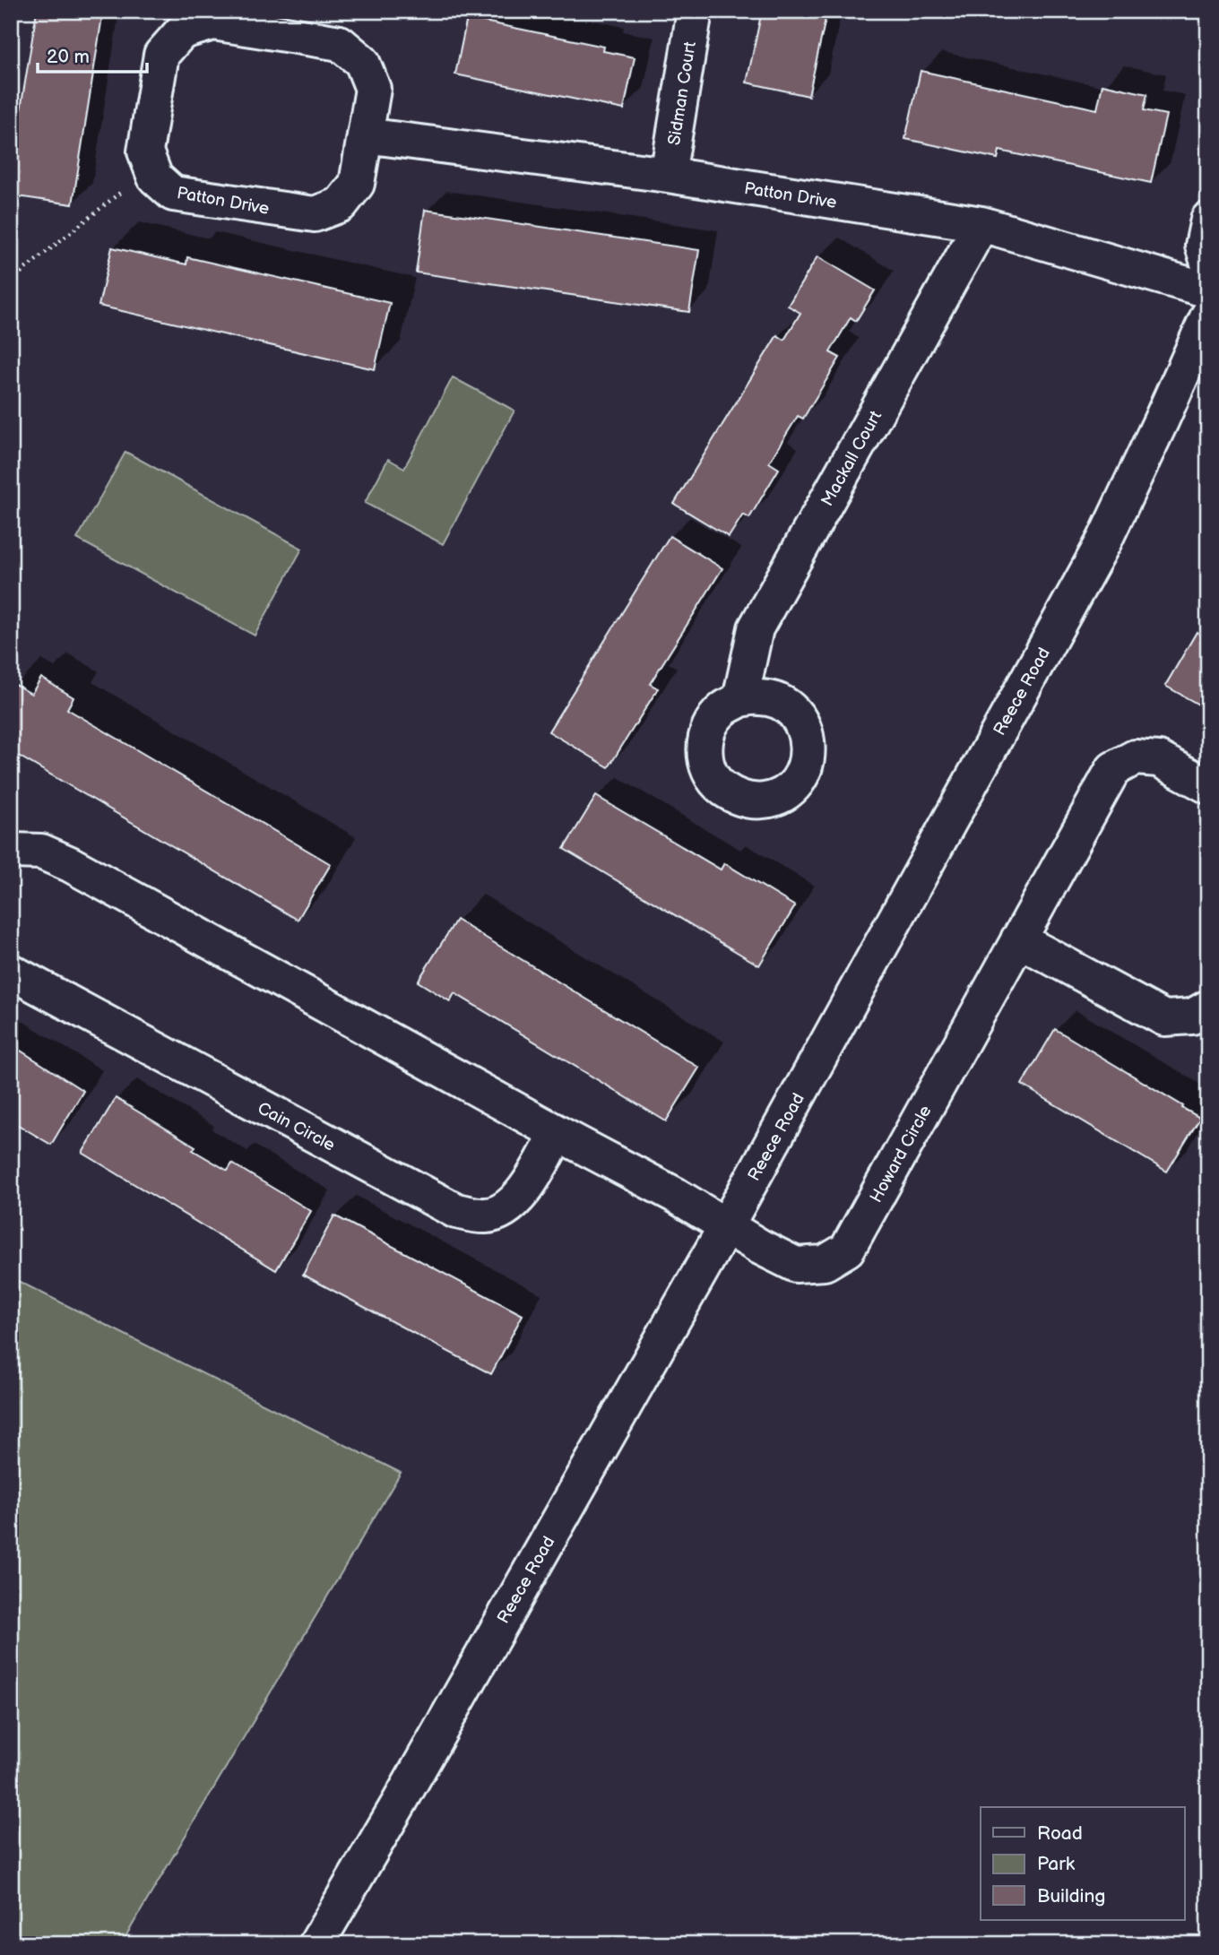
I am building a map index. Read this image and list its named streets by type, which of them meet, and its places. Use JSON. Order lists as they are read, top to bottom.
{
  "streets": {
    "street": [
      "Sidman Court",
      "Patton Drive",
      "Mackall Court",
      "Reece Road",
      "Cain Circle",
      "Howard Circle"
    ]
  },
  "crossings": [
    ["Sidman Court", "Patton Drive"],
    ["Patton Drive", "Mackall Court"],
    ["Reece Road", "Howard Circle"]
  ],
  "legend": ["Road", "Park", "Building"],
  "scale_bar": "20 m"
}
